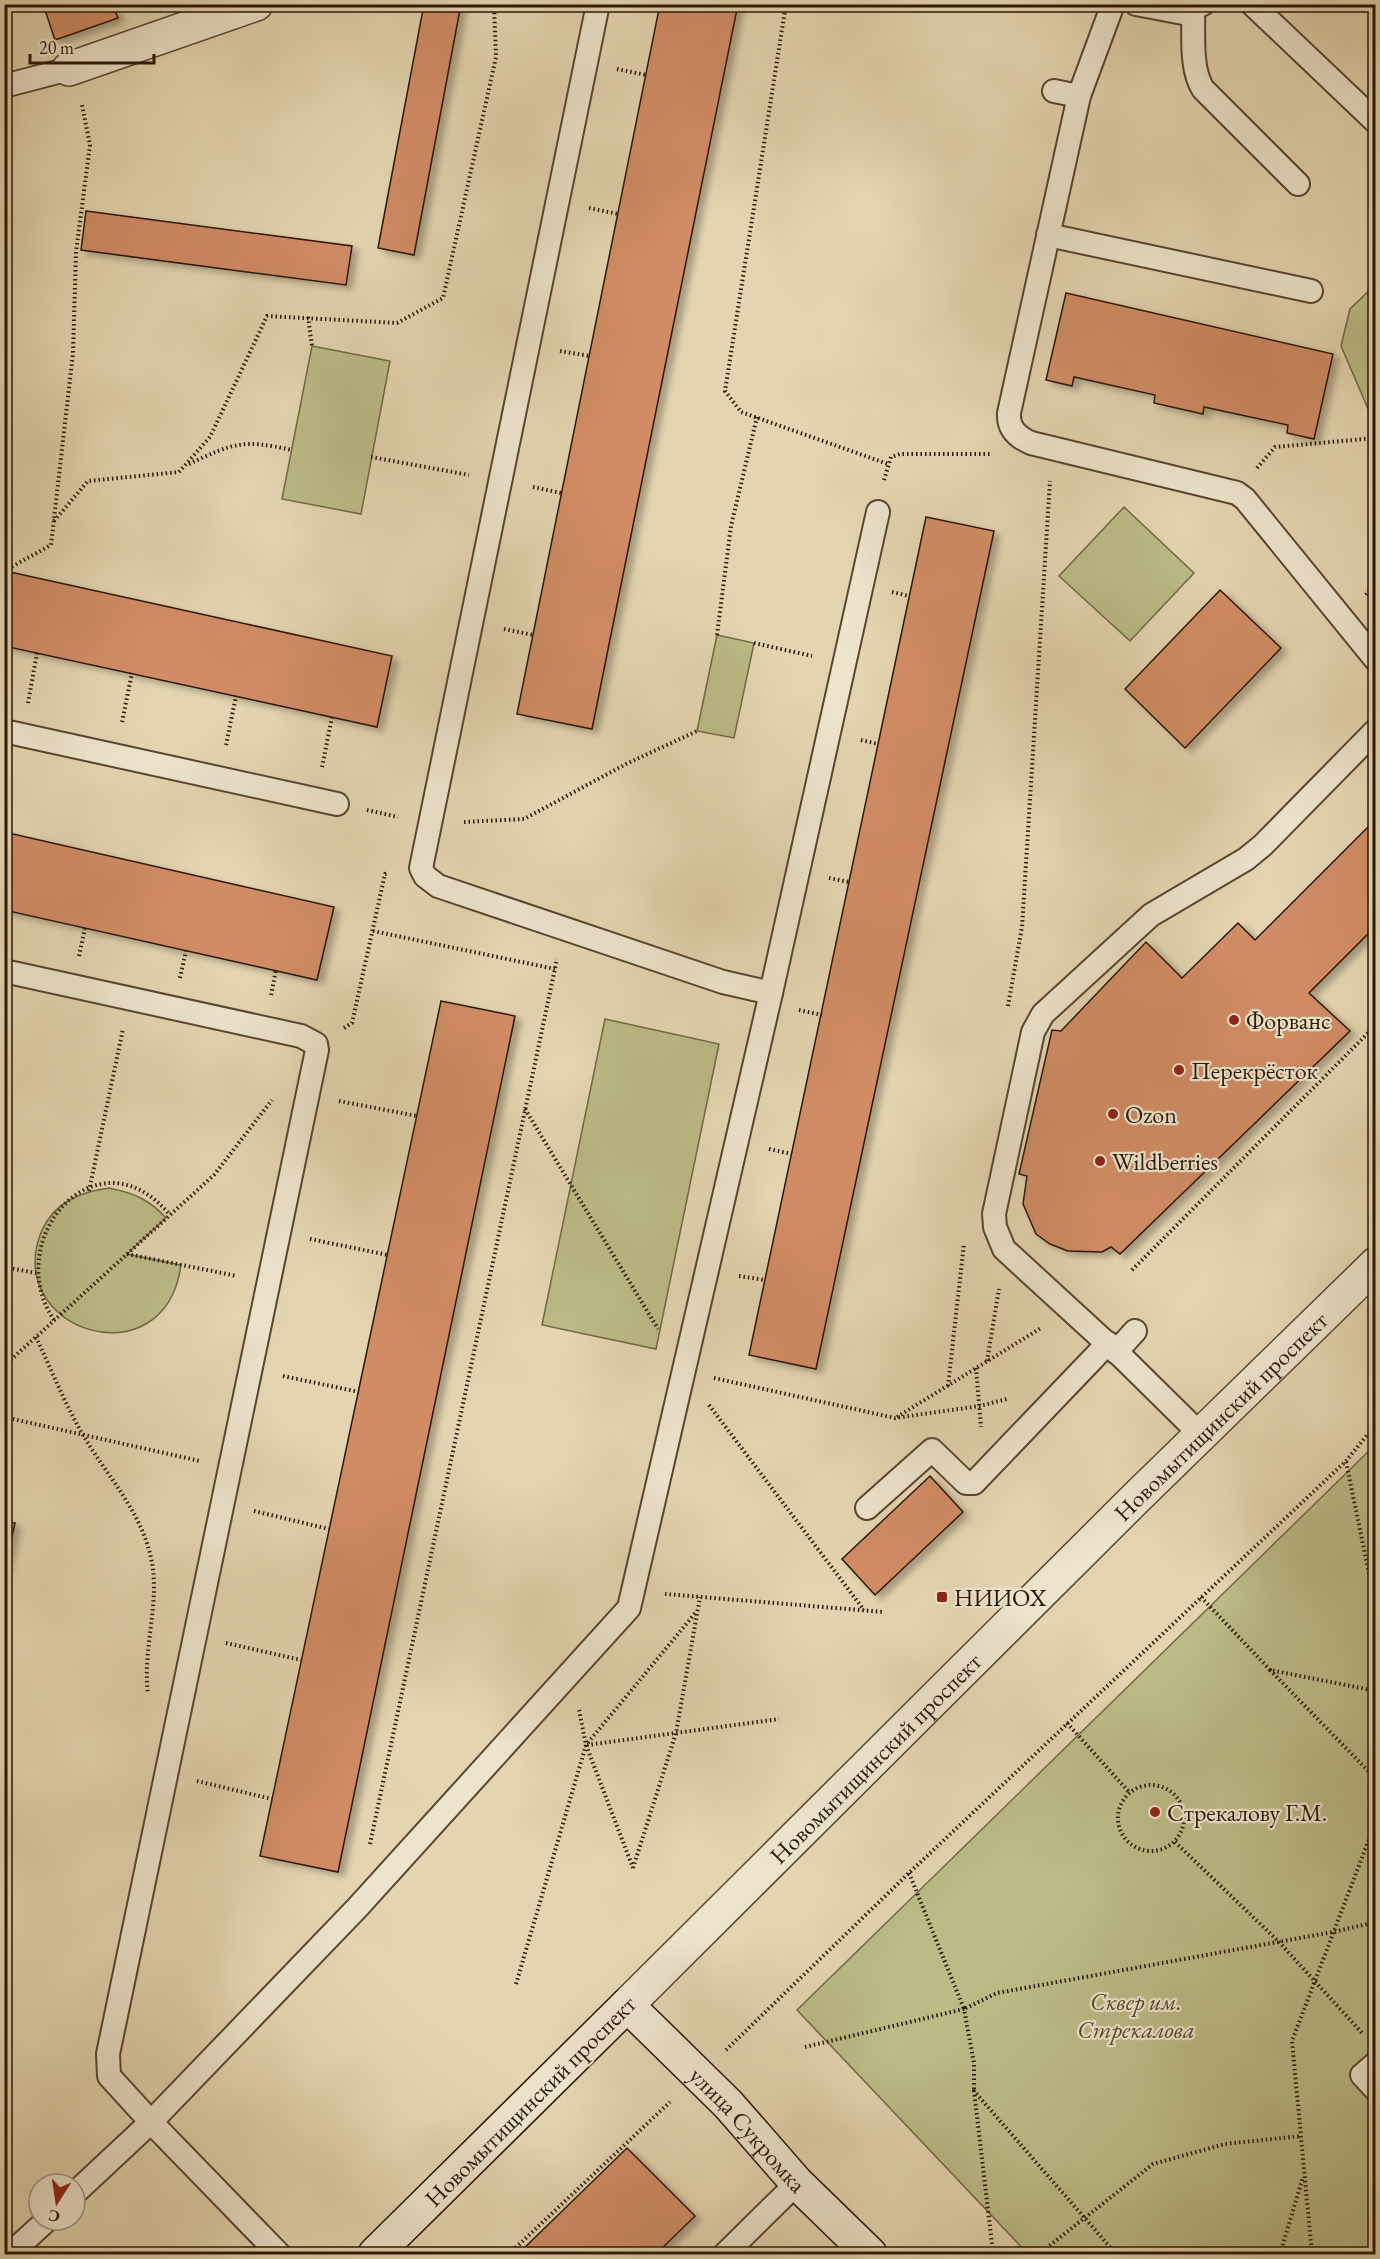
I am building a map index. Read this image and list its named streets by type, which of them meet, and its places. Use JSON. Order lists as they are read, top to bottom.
{
  "streets": {
    "street": ["Новомытищинский проспект", "улица Сукромка"]
  },
  "crossings": [
    ["Новомытищинский проспект", "улица Сукромка"]
  ],
  "parks": ["Сквер им. Стрекалова"],
  "places": {
    "other": [
      "Форванс",
      "Перекрёсток",
      "Ozon",
      "Wildberries",
      "Стрекалову Г.М."
    ],
    "transit": ["НИИОХ"]
  },
  "scale_bar": "20 m",
  "north": "bottom"
}
